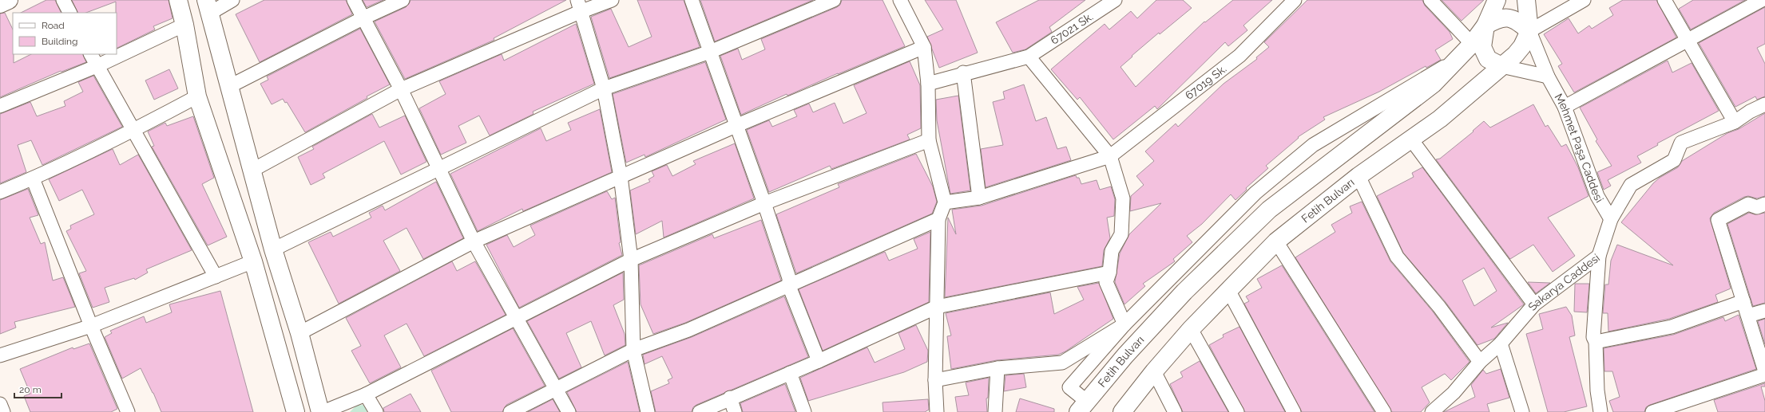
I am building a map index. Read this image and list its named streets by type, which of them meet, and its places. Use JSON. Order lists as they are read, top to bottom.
{
  "streets": {
    "main road": ["Fetih Bulvarı"],
    "street": [
      "67021 Sk.",
      "67019 Sk.",
      "Mehmet Paşa Caddesi",
      "Sakarya Caddesi"
    ]
  },
  "crossings": [
    ["Mehmet Paşa Caddesi", "Fetih Bulvarı"],
    ["Mehmet Paşa Caddesi", "Sakarya Caddesi"]
  ],
  "legend": ["Road", "Building"],
  "scale_bar": "20 m"
}
